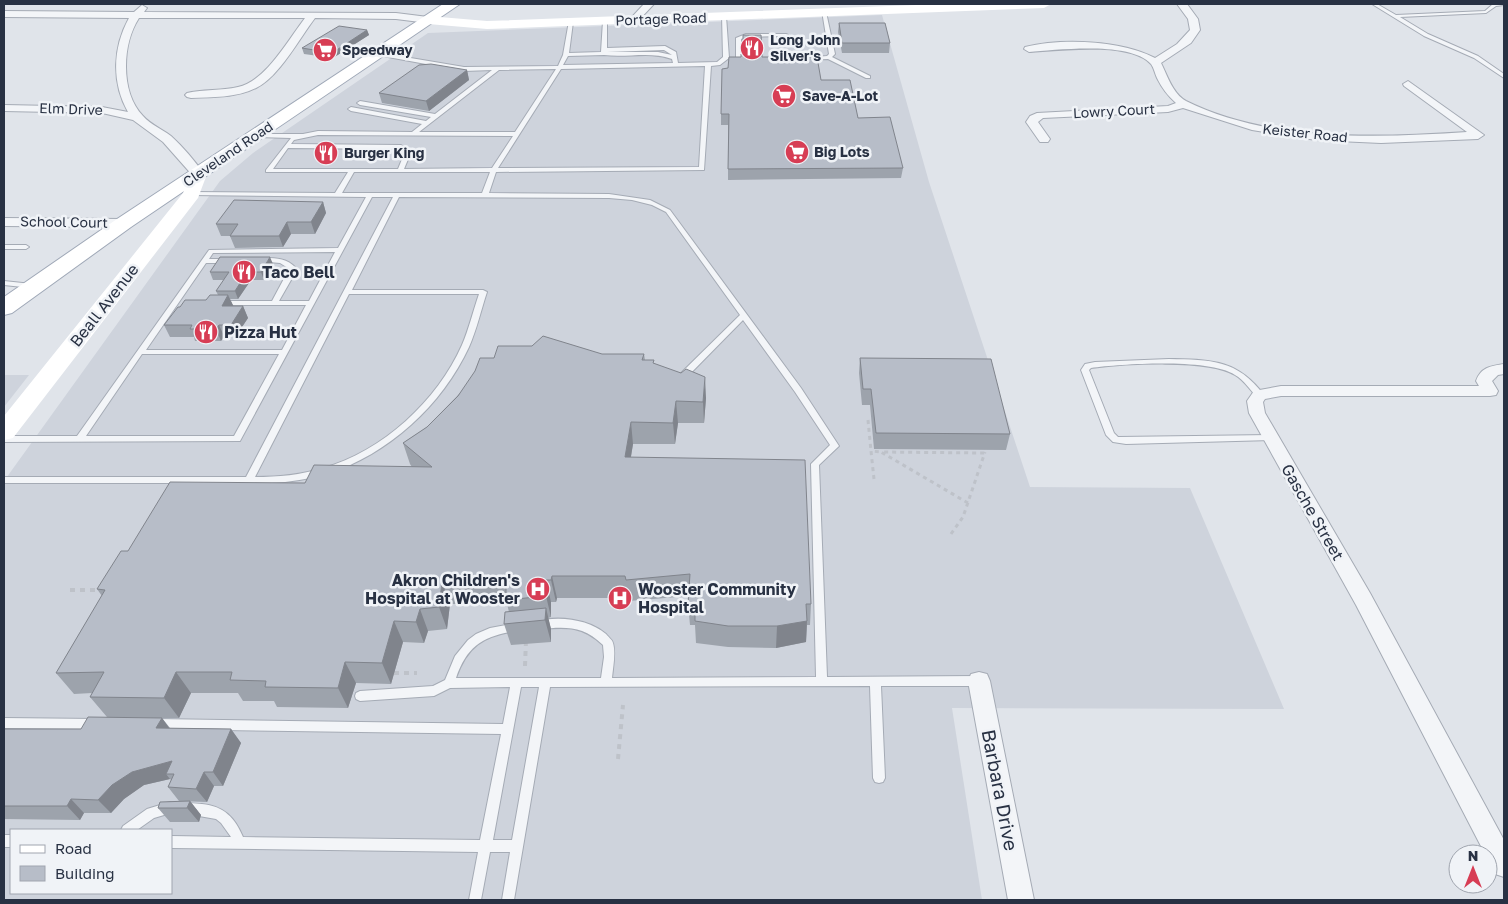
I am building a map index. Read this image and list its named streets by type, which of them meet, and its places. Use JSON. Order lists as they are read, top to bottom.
{
  "streets": {
    "main road": ["Portage Road", "Cleveland Road", "Beall Avenue"],
    "street": [
      "Elm Drive",
      "Lowry Court",
      "Keister Road",
      "School Court",
      "Gasche Street",
      "Barbara Drive"
    ]
  },
  "crossings": [
    ["Portage Road", "Cleveland Road"],
    ["Lowry Court", "Keister Road"],
    ["Cleveland Road", "School Court"],
    ["Cleveland Road", "Beall Avenue"]
  ],
  "places": {
    "restaurant": [
      "Long John Silver's",
      "Burger King",
      "Taco Bell",
      "Pizza Hut"
    ],
    "supermarket": ["Speedway", "Save-A-Lot", "Big Lots"],
    "hospital": ["Akron Children's Hospital at Wooster", "Wooster Community Hospital"]
  },
  "legend": ["Road", "Building"],
  "north": "top"
}
